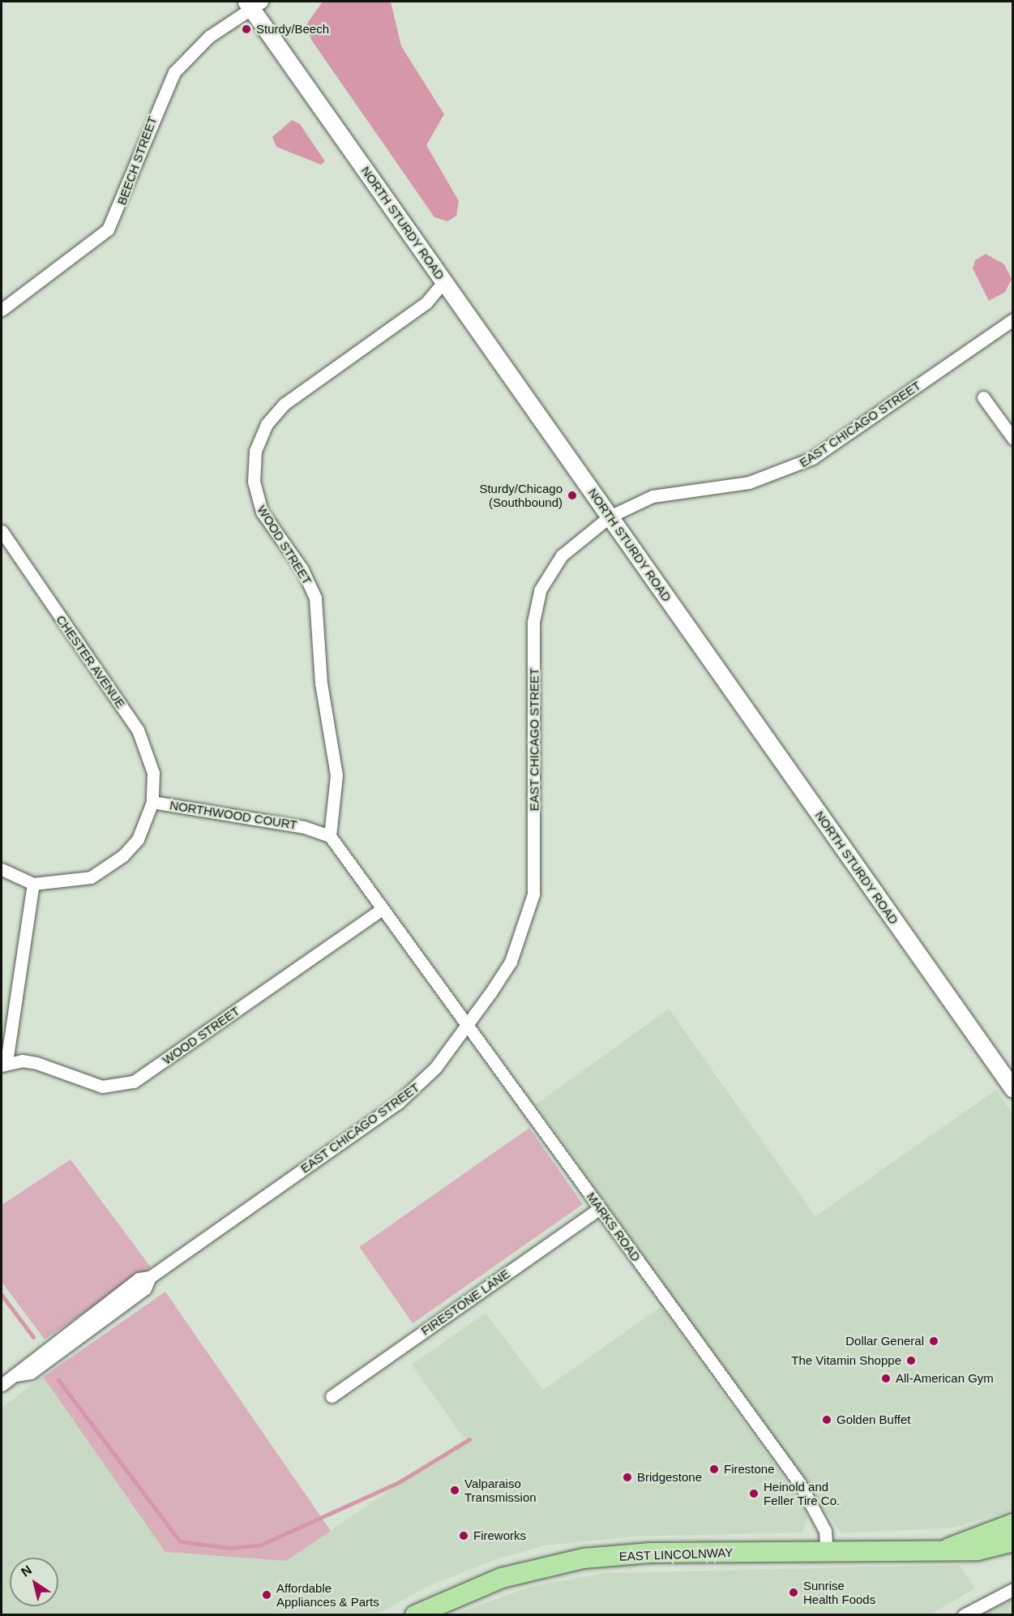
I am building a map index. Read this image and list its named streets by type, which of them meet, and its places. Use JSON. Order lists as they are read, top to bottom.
{
  "streets": {
    "main road": ["EAST LINCOLNWAY"],
    "street": [
      "BEECH STREET",
      "NORTH STURDY ROAD",
      "EAST CHICAGO STREET",
      "WOOD STREET",
      "CHESTER AVENUE",
      "NORTHWOOD COURT",
      "MARKS ROAD",
      "FIRESTONE LANE"
    ]
  },
  "crossings": [
    ["BEECH STREET", "NORTH STURDY ROAD"],
    ["NORTH STURDY ROAD", "EAST CHICAGO STREET"],
    ["NORTH STURDY ROAD", "WOOD STREET"],
    ["EAST CHICAGO STREET", "MARKS ROAD"],
    ["WOOD STREET", "NORTHWOOD COURT"],
    ["WOOD STREET", "MARKS ROAD"],
    ["CHESTER AVENUE", "NORTHWOOD COURT"],
    ["MARKS ROAD", "FIRESTONE LANE"],
    ["MARKS ROAD", "EAST LINCOLNWAY"]
  ],
  "places": [
    "Sturdy/Beech",
    "Sturdy/Chicago (Southbound)",
    "Dollar General",
    "The Vitamin Shoppe",
    "All-American Gym",
    "Golden Buffet",
    "Firestone",
    "Bridgestone",
    "Valparaiso Transmission",
    "Heinold and Feller Tire Co.",
    "Fireworks",
    "Sunrise Health Foods",
    "Affordable Appliances & Parts"
  ],
  "north": "top left"
}
